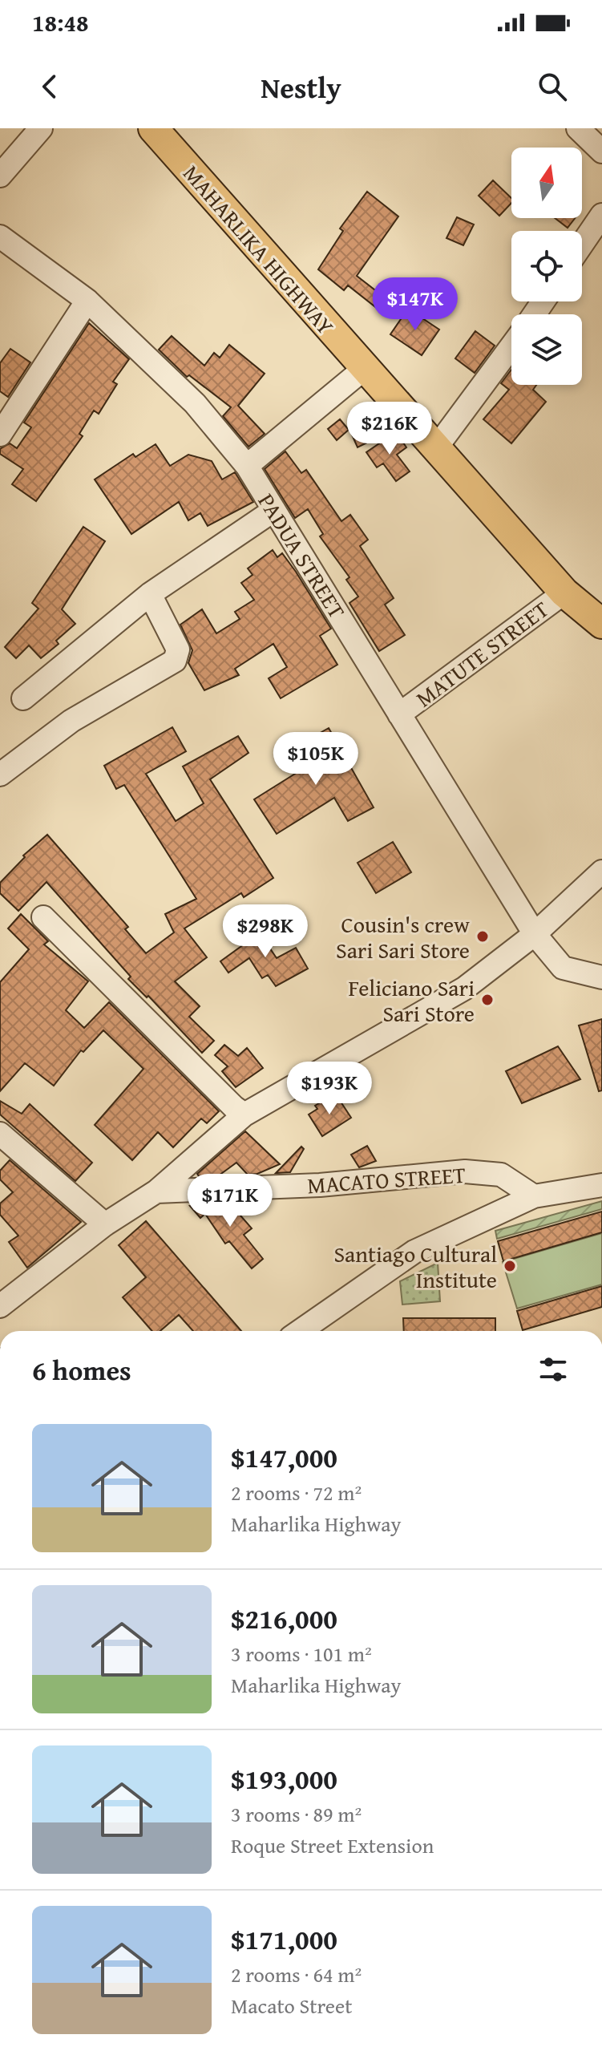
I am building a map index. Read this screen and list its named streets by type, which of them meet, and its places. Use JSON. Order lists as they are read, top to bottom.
{
  "streets": {
    "main road": ["MAHARLIKA HIGHWAY"],
    "street": ["PADUA STREET", "MATUTE STREET", "MACATO STREET"]
  },
  "crossings": [
    ["MAHARLIKA HIGHWAY", "MATUTE STREET"],
    ["PADUA STREET", "MATUTE STREET"]
  ],
  "places": ["Cousin's crew Sari Sari Store", "Feliciano Sari Sari Store", "Santiago Cultural Institute"],
  "north": "top",
  "page": {
    "status": "18:48",
    "header": "Nestly",
    "price": [
      "$147K",
      "$216K",
      "$105K",
      "$298K",
      "$193K",
      "$171K"
    ],
    "heading": "6 homes",
    "list": [
      {
        "name": "$147,000",
        "note": "2 rooms · 72 m² · Maharlika Highway"
      },
      {
        "name": "$216,000",
        "note": "3 rooms · 101 m² · Maharlika Highway"
      },
      {
        "name": "$193,000",
        "note": "3 rooms · 89 m² · Roque Street Extension"
      },
      {
        "name": "$171,000",
        "note": "2 rooms · 64 m² · Macato Street"
      }
    ]
  }
}
